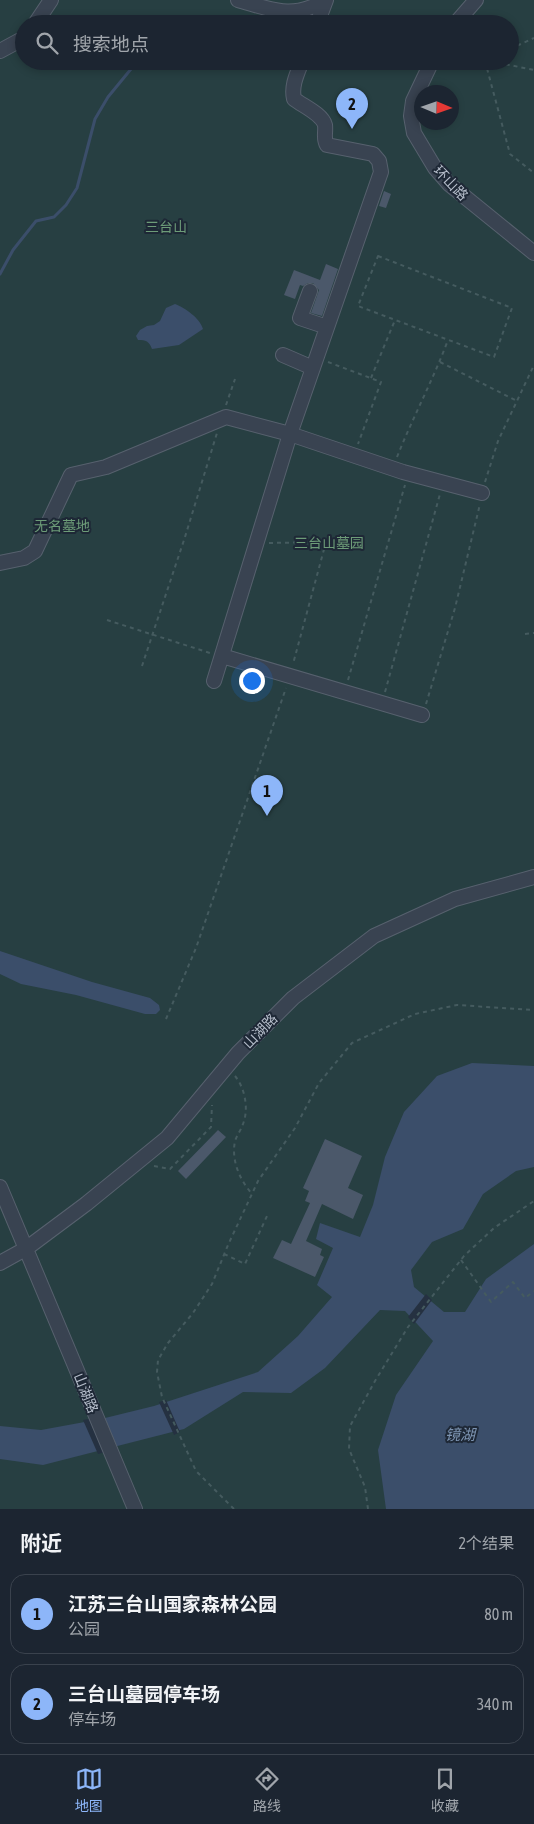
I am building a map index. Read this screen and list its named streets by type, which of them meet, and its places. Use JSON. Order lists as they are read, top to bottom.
{
  "streets": {
    "street": ["环山路", "山湖路"]
  },
  "water": ["镜湖"],
  "parks": ["三台山", "无名墓地", "三台山墓园"],
  "north": "right",
  "page": {
    "search": "搜索地点",
    "pins": ["2", "1"],
    "heading": ["附近", "2个结果"],
    "list": [
      {
        "mark": "1",
        "name": "江苏三台山国家森林公园",
        "note": "公园",
        "value": "80 m"
      },
      {
        "mark": "2",
        "name": "三台山墓园停车场",
        "note": "停车场",
        "value": "340 m"
      }
    ],
    "nav": ["地图", "路线", "收藏"]
  }
}
